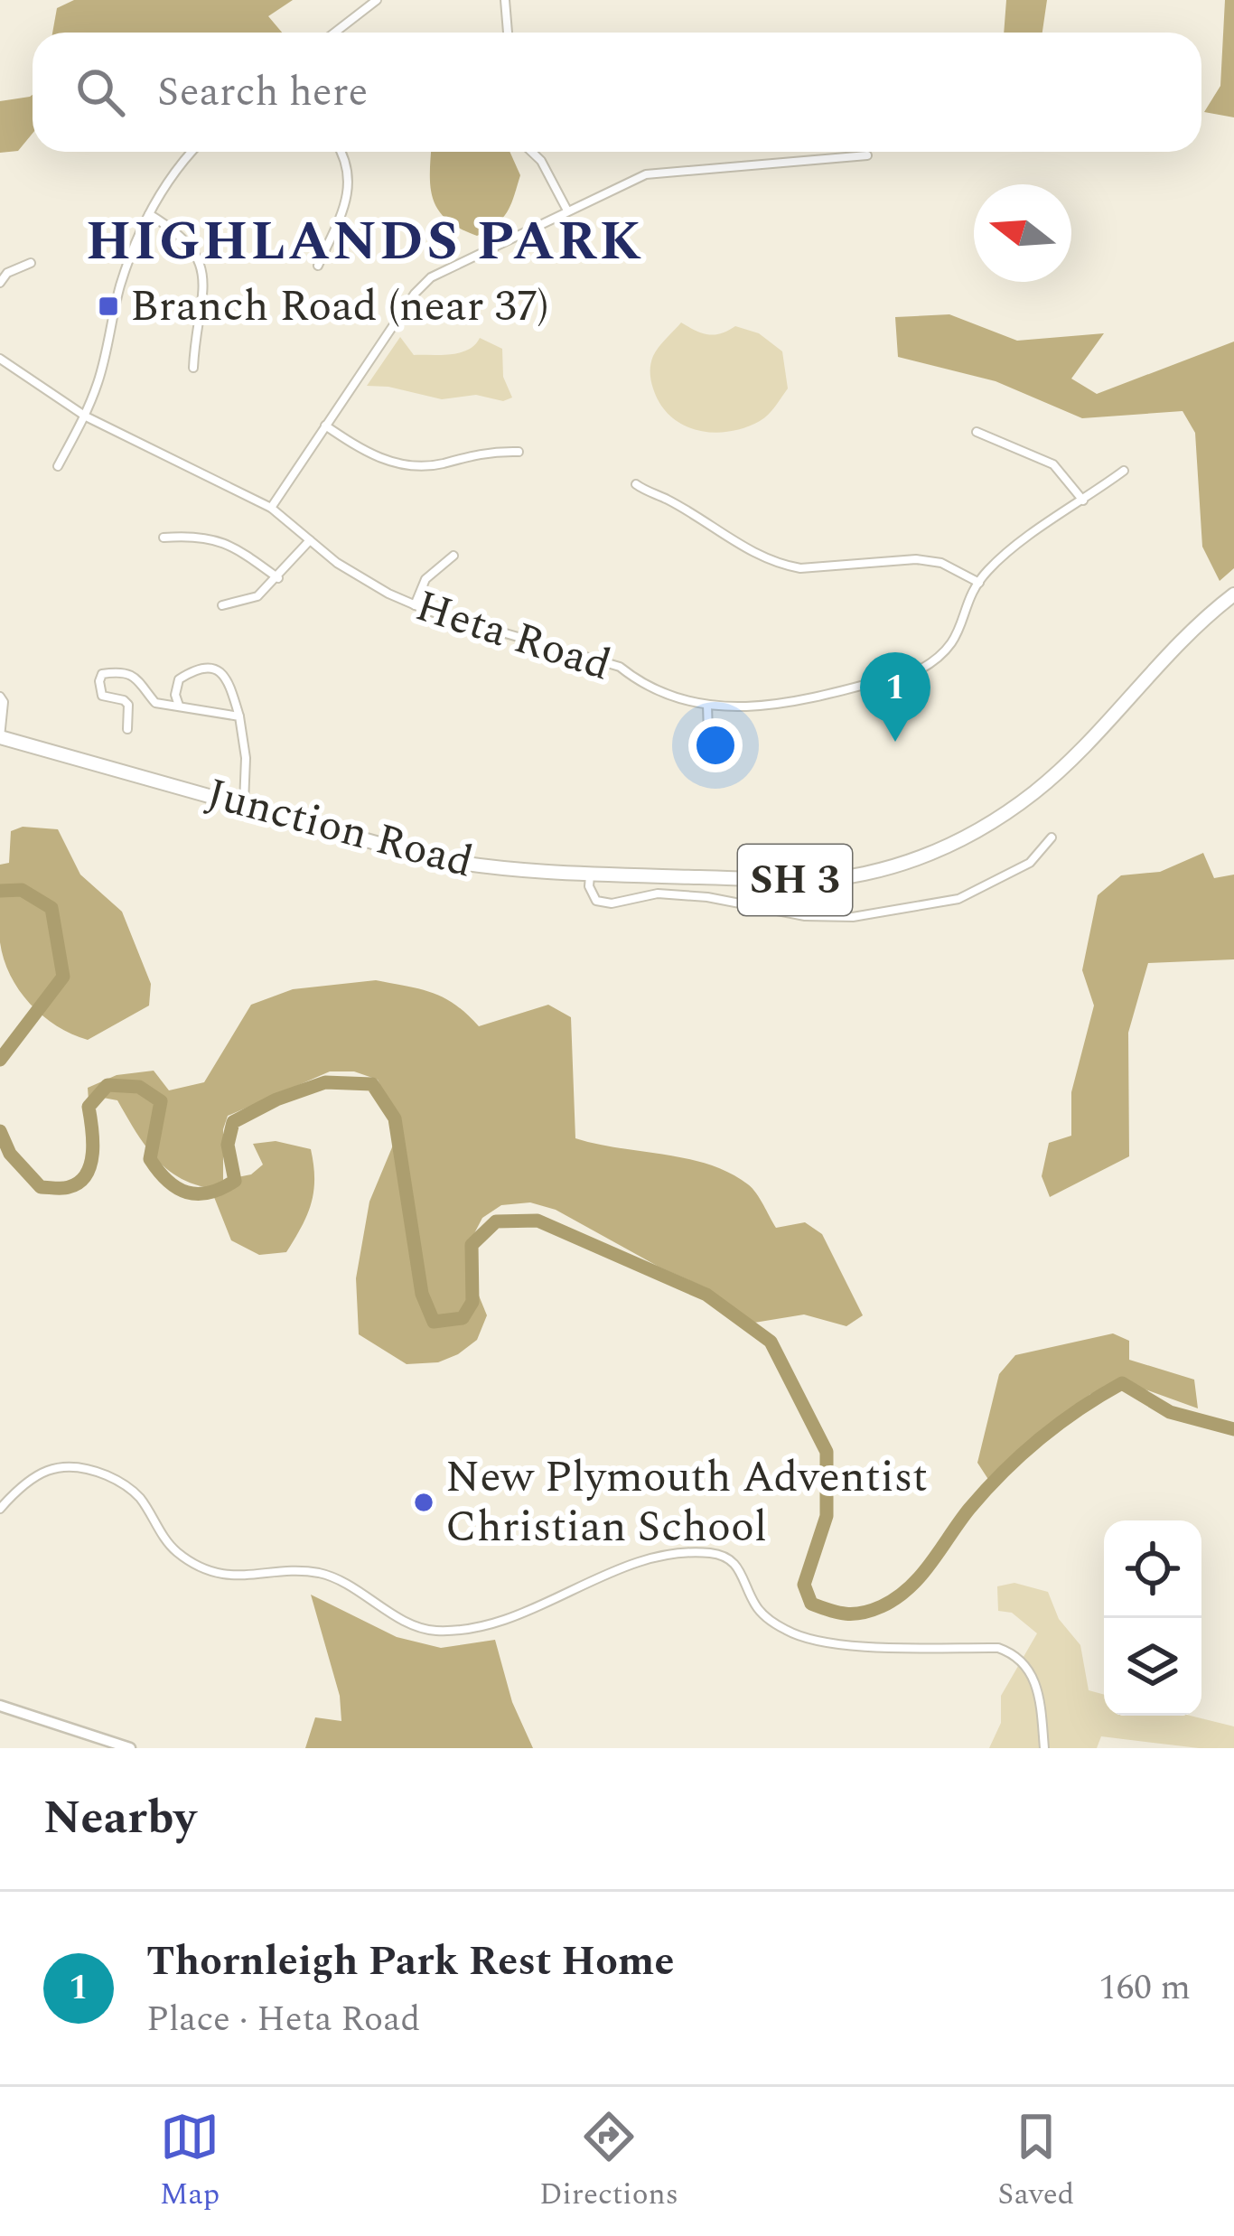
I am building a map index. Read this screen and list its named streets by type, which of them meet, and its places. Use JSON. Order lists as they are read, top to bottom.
{
  "streets": {
    "highway": ["Junction Road", "SH 3"],
    "street": ["Heta Road"]
  },
  "districts": ["HIGHLANDS PARK"],
  "places": {
    "transit": ["Branch Road (near 37)"],
    "other": ["New Plymouth Adventist Christian School"]
  },
  "north": "left",
  "page": {
    "search": "Search here",
    "pins": "1",
    "heading": "Nearby",
    "list": [
      {
        "mark": "1",
        "name": "Thornleigh Park Rest Home",
        "note": "Place · Heta Road",
        "value": "160 m"
      }
    ],
    "nav": ["Map", "Directions", "Saved"]
  }
}
